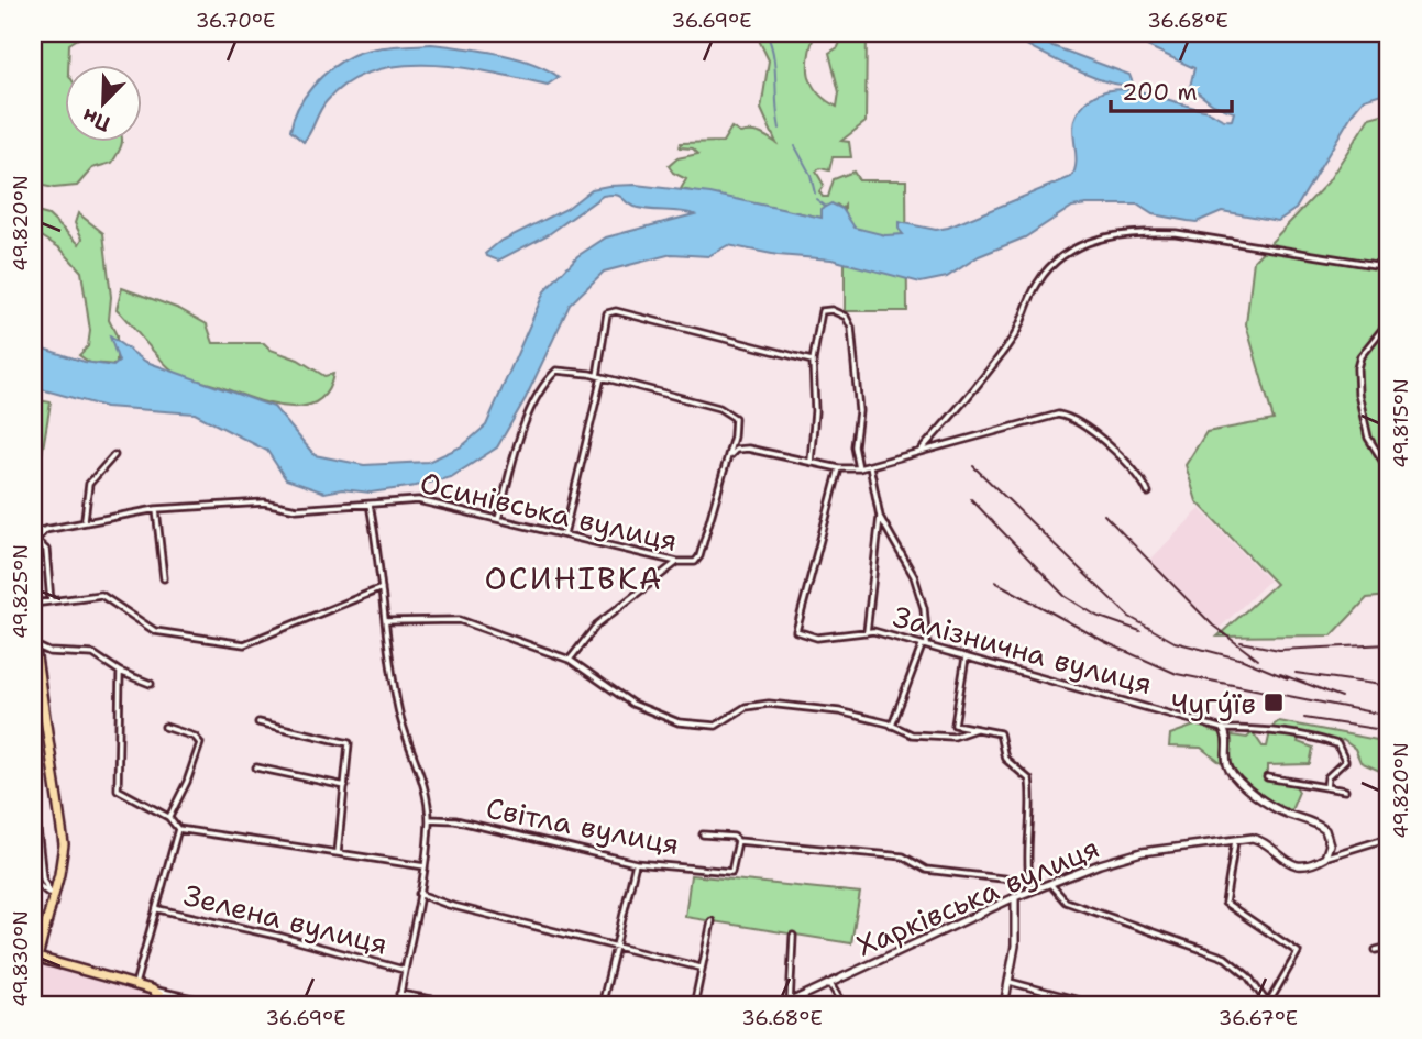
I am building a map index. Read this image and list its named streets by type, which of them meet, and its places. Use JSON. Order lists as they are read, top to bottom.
{
  "streets": {
    "street": [
      "Осинівська вулиця",
      "Залізнична вулиця",
      "Світла вулиця",
      "Харківська вулиця",
      "Зелена вулиця"
    ]
  },
  "districts": ["ОСИНІВКА"],
  "places": {
    "transit": ["Чугу́їв"]
  },
  "scale_bar": "200 m",
  "north": "bottom left",
  "coordinates": [
    "36.70°E",
    "36.69°E",
    "36.68°E",
    "49.820°N",
    "49.815°N",
    "49.825°N",
    "49.830°N",
    "36.67°E"
  ]
}
